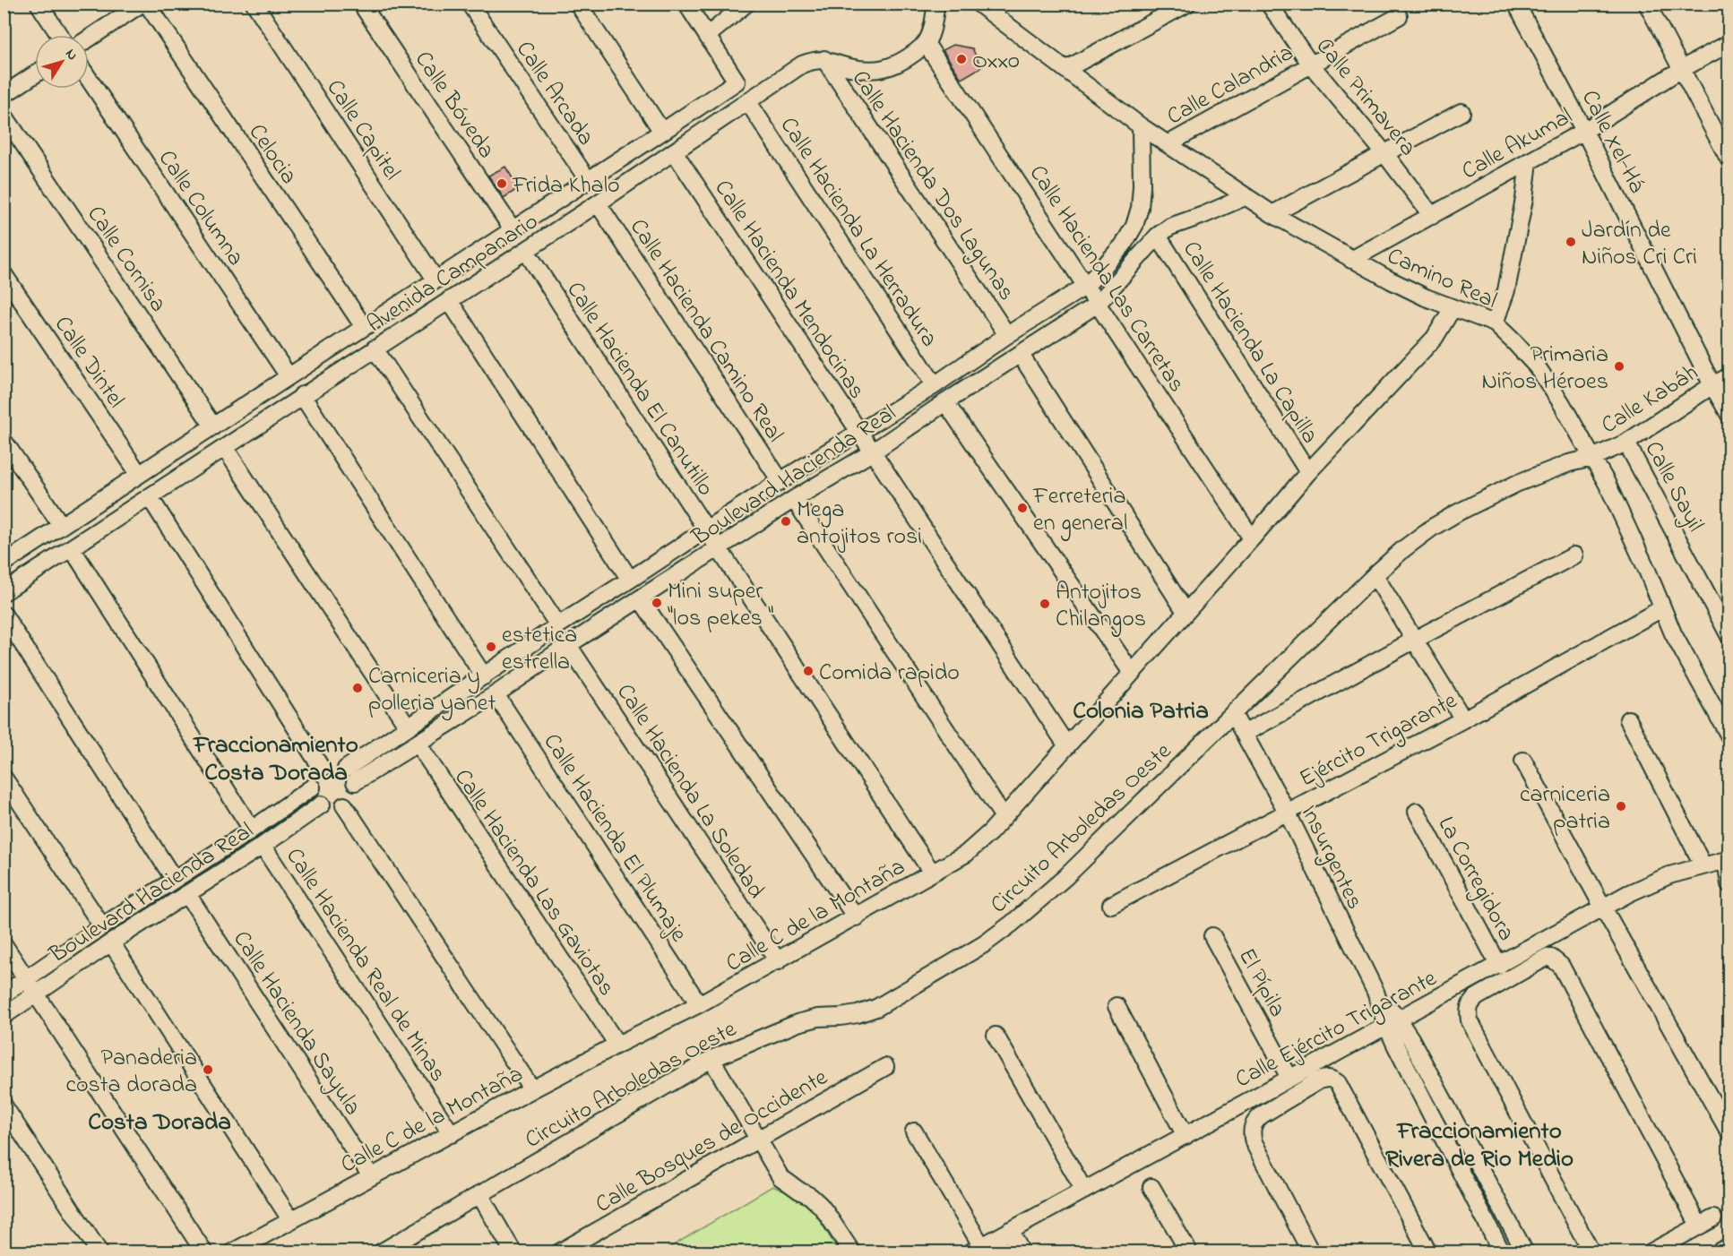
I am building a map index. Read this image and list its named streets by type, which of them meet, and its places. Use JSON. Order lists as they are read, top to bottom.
{
  "streets": {
    "street": [
      "Calle Calandria",
      "Calle Arcada",
      "Calle Primavera",
      "Calle Bóveda",
      "Calle Capitel",
      "Calle Xel-Há",
      "Calle Akumal",
      "Celocia",
      "Calle Hacienda Dos Lagunas",
      "Calle Columna",
      "Calle Hacienda La Herradura",
      "Calle Cornisa",
      "Avenida Campanario",
      "Camino Real",
      "Calle Hacienda Las Carretas",
      "Calle Hacienda Mendocinas",
      "Calle Hacienda Camino Real",
      "Calle Hacienda La Capilla",
      "Calle Dintel",
      "Calle Hacienda El Canutillo",
      "Calle Kabáh",
      "Boulevard Hacienda Real",
      "Calle Sayil",
      "Ejército Trigarante",
      "Calle Hacienda La Soledad",
      "Circuito Arboledas Oeste",
      "Calle Hacienda El Plumaje",
      "Insurgentes",
      "La Corregidora",
      "Calle Hacienda Las Gaviotas",
      "Calle C de la Montaña",
      "Calle Hacienda Real de Minas",
      "El Pípila",
      "Calle Hacienda Sayula",
      "Calle Ejército Trigarante",
      "Calle Bosques de Occidente"
    ]
  },
  "crossings": [
    ["Calle Calandria", "Calle Primavera"],
    ["Calle Calandria", "Camino Real"],
    ["Calle Arcada", "Avenida Campanario"],
    ["Calle Primavera", "Calle Akumal"],
    ["Calle Bóveda", "Avenida Campanario"],
    ["Calle Capitel", "Avenida Campanario"],
    ["Calle Xel-Há", "Calle Akumal"],
    ["Calle Xel-Há", "Calle Kabáh"],
    ["Calle Akumal", "Camino Real"],
    ["Celocia", "Avenida Campanario"],
    ["Calle Hacienda Dos Lagunas", "Avenida Campanario"],
    ["Calle Hacienda Dos Lagunas", "Boulevard Hacienda Real"],
    ["Calle Columna", "Avenida Campanario"],
    ["Calle Hacienda La Herradura", "Avenida Campanario"],
    ["Calle Hacienda La Herradura", "Boulevard Hacienda Real"],
    ["Calle Cornisa", "Avenida Campanario"],
    ["Avenida Campanario", "Calle Hacienda Mendocinas"],
    ["Avenida Campanario", "Calle Hacienda Camino Real"],
    ["Avenida Campanario", "Calle Dintel"],
    ["Avenida Campanario", "Calle Hacienda El Canutillo"],
    ["Camino Real", "Calle Kabáh"],
    ["Camino Real", "Boulevard Hacienda Real"],
    ["Camino Real", "Ejército Trigarante"],
    ["Camino Real", "Circuito Arboledas Oeste"],
    ["Camino Real", "Calle C de la Montaña"],
    ["Calle Hacienda Las Carretas", "Boulevard Hacienda Real"],
    ["Calle Hacienda Las Carretas", "Calle C de la Montaña"],
    ["Calle Hacienda Mendocinas", "Boulevard Hacienda Real"],
    ["Calle Hacienda Mendocinas", "Calle C de la Montaña"],
    ["Calle Hacienda Camino Real", "Boulevard Hacienda Real"],
    ["Calle Hacienda La Capilla", "Boulevard Hacienda Real"],
    ["Calle Hacienda La Capilla", "Calle C de la Montaña"],
    ["Calle Hacienda El Canutillo", "Boulevard Hacienda Real"],
    ["Calle Hacienda El Canutillo", "Calle C de la Montaña"],
    ["Calle Kabáh", "Calle Sayil"],
    ["Calle Kabáh", "Circuito Arboledas Oeste"],
    ["Boulevard Hacienda Real", "Calle Hacienda La Soledad"],
    ["Boulevard Hacienda Real", "Calle Hacienda El Plumaje"],
    ["Boulevard Hacienda Real", "Calle Hacienda Las Gaviotas"],
    ["Boulevard Hacienda Real", "Calle Hacienda Real de Minas"],
    ["Boulevard Hacienda Real", "Calle Hacienda Sayula"],
    ["Ejército Trigarante", "Insurgentes"],
    ["Calle Hacienda La Soledad", "Calle C de la Montaña"],
    ["Circuito Arboledas Oeste", "Insurgentes"],
    ["Calle Hacienda El Plumaje", "Calle C de la Montaña"],
    ["Insurgentes", "Calle Ejército Trigarante"],
    ["La Corregidora", "Calle Ejército Trigarante"],
    ["Calle Hacienda Las Gaviotas", "Calle C de la Montaña"],
    ["Calle C de la Montaña", "Calle Hacienda Real de Minas"],
    ["Calle C de la Montaña", "Calle Hacienda Sayula"],
    ["El Pípila", "Calle Ejército Trigarante"]
  ],
  "districts": [
    "Colonia Patria",
    "Fraccionamiento Costa Dorada",
    "Costa Dorada",
    "Fraccionamiento Rivera de Rio Medio"
  ],
  "places": [
    "Oxxo",
    "Frida Khalo",
    "Jardín de Niños Cri Cri",
    "Primaria Niños Héroes",
    "Ferreteria en general",
    "Mega antojitos rosi",
    "Mini super \"los pekes \"",
    "Antojitos Chilangos",
    "estetica estrella",
    "Comida rapido",
    "Carniceria y polleria yanet",
    "carniceria patria",
    "Panaderia costa dorada"
  ],
  "north": "top right"
}
